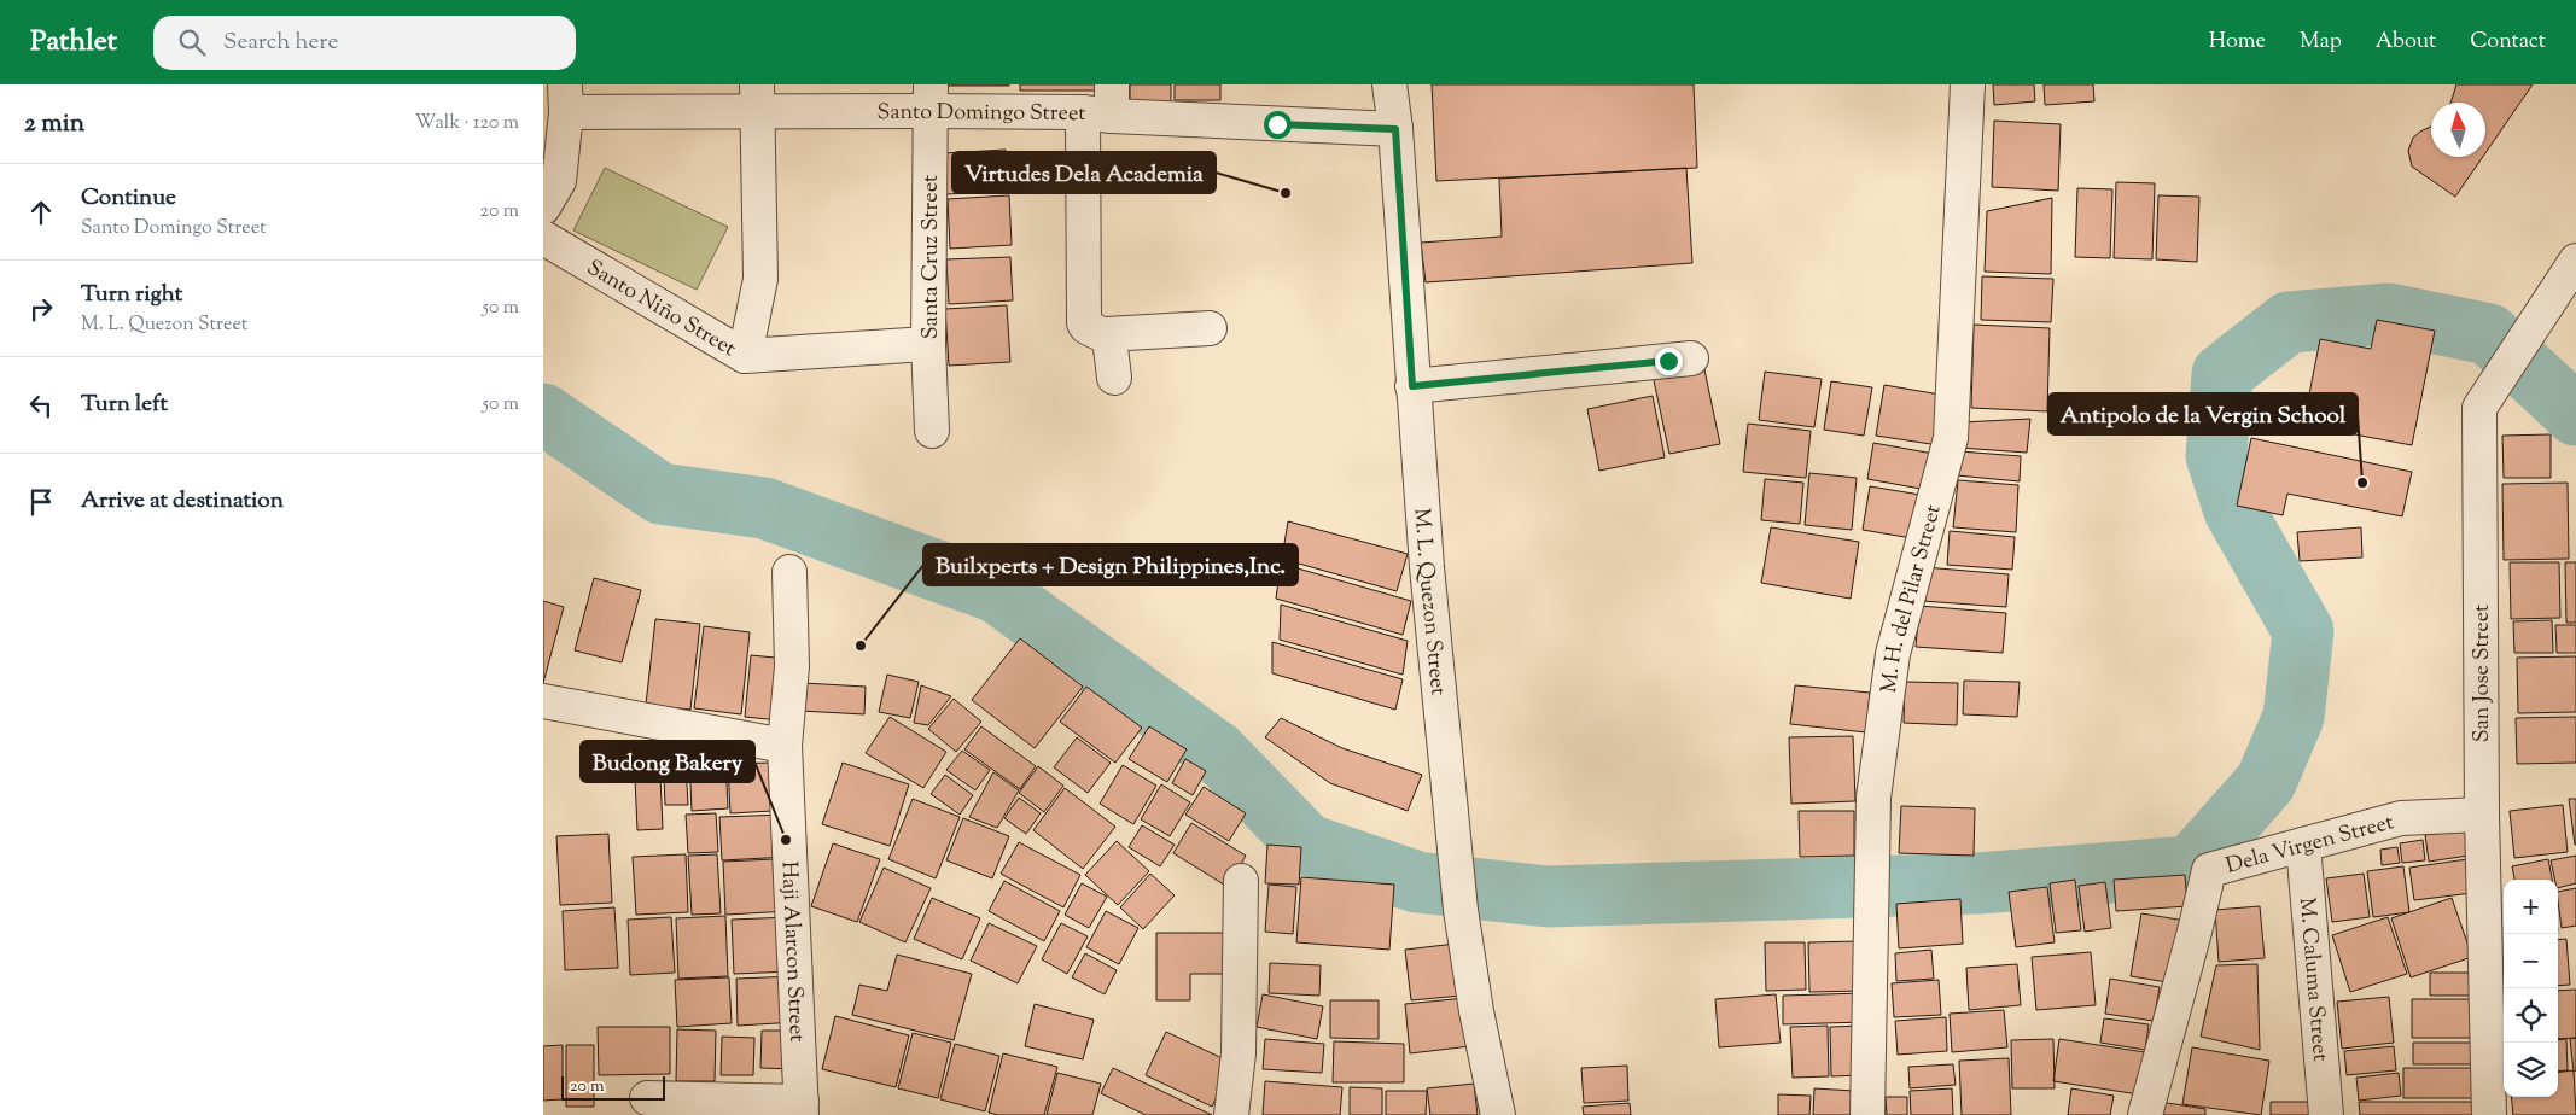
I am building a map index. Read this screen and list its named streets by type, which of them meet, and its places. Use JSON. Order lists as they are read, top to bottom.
{
  "streets": {
    "street": [
      "Santo Domingo Street",
      "Santa Cruz Street",
      "Santo Niño Street",
      "M. H. del Pilar Street",
      "M. L. Quezon Street",
      "San Jose Street",
      "Dela Virgen Street",
      "Haji Alarcon Street",
      "M. Caluma Street"
    ]
  },
  "crossings": [
    ["Santo Domingo Street", "Santa Cruz Street"],
    ["Santo Domingo Street", "M. L. Quezon Street"],
    ["Santa Cruz Street", "Santo Niño Street"],
    ["San Jose Street", "Dela Virgen Street"],
    ["Dela Virgen Street", "M. Caluma Street"]
  ],
  "places": [
    "Virtudes Dela Academia",
    "Antipolo de la Vergin School",
    "Builxperts + Design Philippines,Inc.",
    "Budong Bakery"
  ],
  "scale_bar": "20 m",
  "north": "top",
  "page": {
    "header": "Pathlet",
    "search": "Search here",
    "nav": [
      "Home",
      "Map",
      "About",
      "Contact"
    ],
    "heading": ["2 min", "Walk · 120 m"],
    "list": [
      ["Continue", "Santo Domingo Street", "20 m"],
      ["Turn right", "M. L. Quezon Street", "50 m"],
      ["Turn left", "50 m"],
      "Arrive at destination"
    ],
    "map_buttons": ["+", "−"],
    "scale": "20 m"
  }
}
